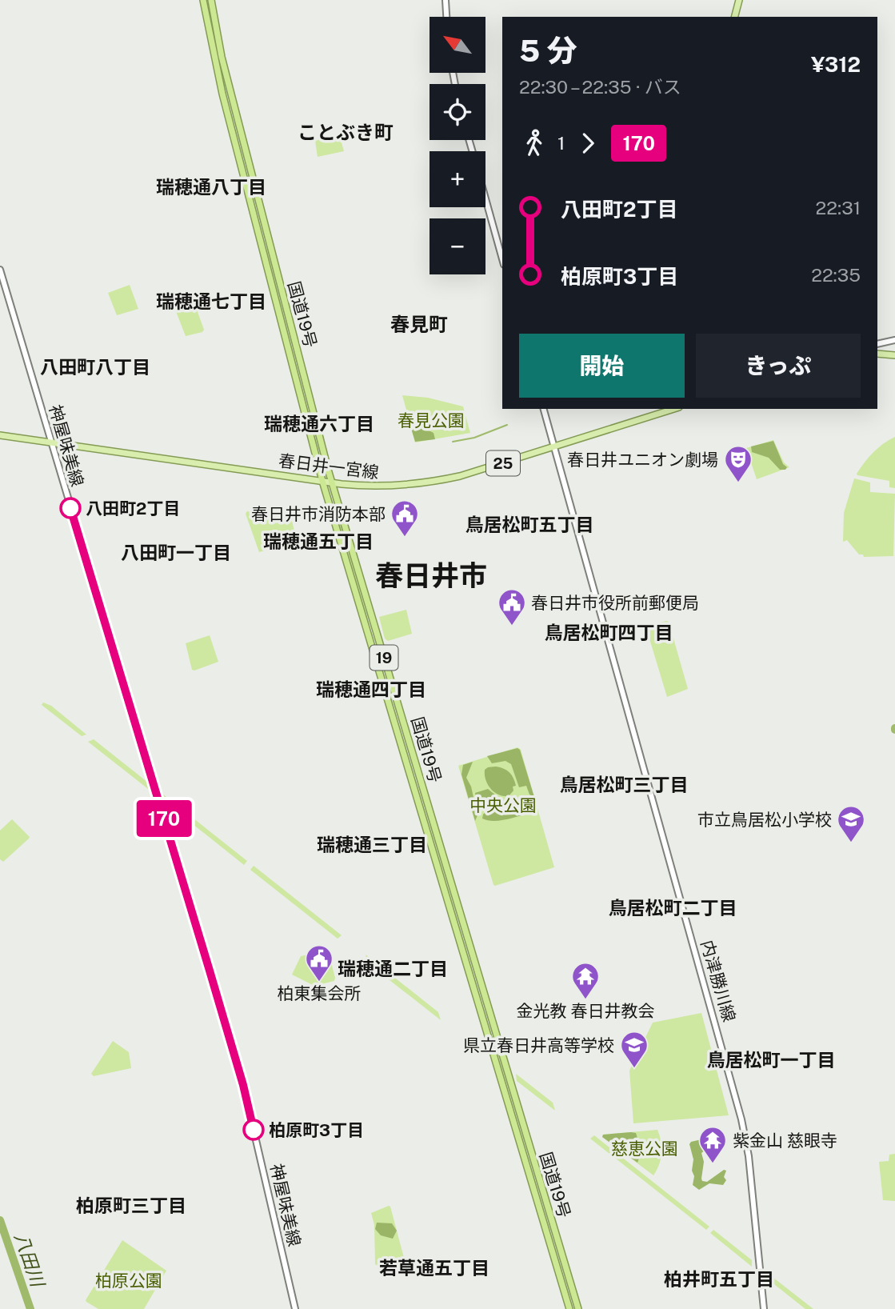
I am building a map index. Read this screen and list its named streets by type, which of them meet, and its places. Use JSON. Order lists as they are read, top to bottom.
{
  "streets": {
    "highway": ["国道19号", "19"],
    "main road": [
      "神屋味美線",
      "25",
      "春日井一宮線",
      "内津勝川線"
    ]
  },
  "crossings": [
    ["国道19号", "春日井一宮線"],
    ["神屋味美線", "春日井一宮線"],
    ["春日井一宮線", "内津勝川線"]
  ],
  "districts": [
    "ことぶき町",
    "瑞穂通八丁目",
    "瑞穂通七丁目",
    "春見町",
    "八田町八丁目",
    "瑞穂通六丁目",
    "鳥居松町五丁目",
    "瑞穂通五丁目",
    "八田町一丁目",
    "春日井市",
    "鳥居松町四丁目",
    "瑞穂通四丁目",
    "鳥居松町三丁目",
    "瑞穂通三丁目",
    "鳥居松町二丁目",
    "瑞穂通二丁目",
    "鳥居松町一丁目",
    "柏原町三丁目",
    "若草通五丁目",
    "柏井町五丁目"
  ],
  "water": ["八田川"],
  "parks": [
    "春見公園",
    "中央公園",
    "慈恵公園",
    "柏原公園"
  ],
  "places": {
    "theatre": ["春日井ユニオン劇場"],
    "other": ["八田町2丁目", "柏原町3丁目"],
    "public building": ["春日井市消防本部", "春日井市役所前郵便局", "柏東集会所"],
    "school or university": ["市立鳥居松小学校", "県立春日井高等学校"],
    "temple": ["金光教 春日井教会", "紫金山 慈眼寺"]
  },
  "lines": ["bus line 170"],
  "north": "top left",
  "page": {
    "on_map": "170",
    "map_buttons": ["+", "−"],
    "heading": ["5 分", "22:30 – 22:35 · バス", "¥312"],
    "legs": ["1", "170"],
    "list": [
      {
        "name": "八田町2丁目",
        "value": "22:31"
      },
      {
        "name": "柏原町3丁目",
        "value": "22:35"
      }
    ],
    "buttons": ["開始", "きっぷ"]
  }
}
